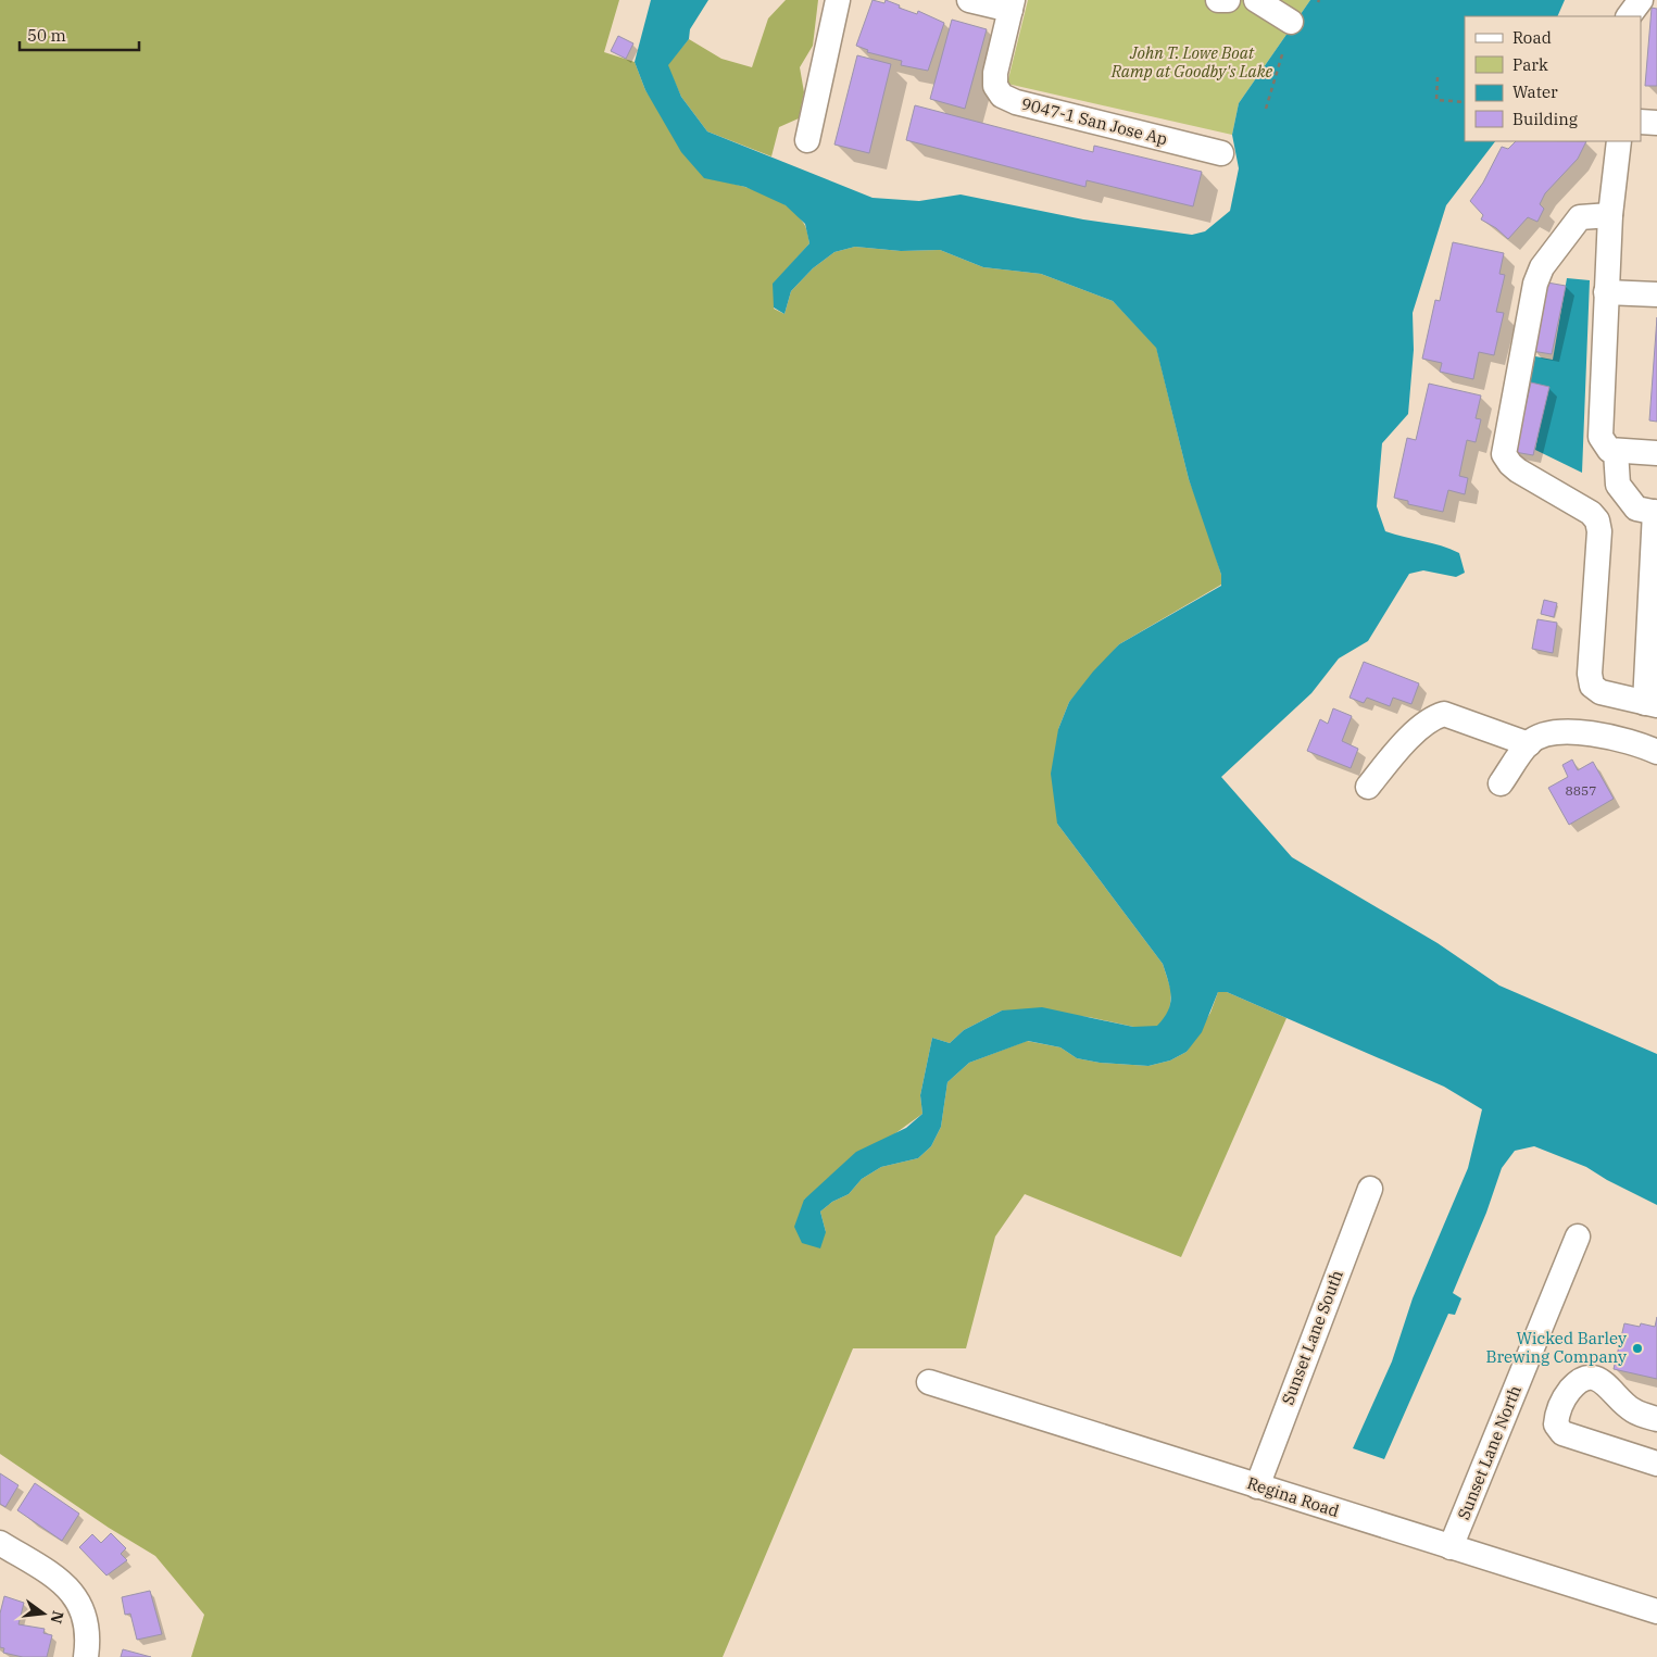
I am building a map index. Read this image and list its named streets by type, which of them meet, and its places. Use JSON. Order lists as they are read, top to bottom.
{
  "streets": {
    "street": [
      "9047-1 San Jose Ap",
      "Sunset Lane South",
      "Sunset Lane North",
      "Regina Road"
    ]
  },
  "crossings": [
    ["Sunset Lane South", "Regina Road"],
    ["Sunset Lane North", "Regina Road"]
  ],
  "parks": ["John T. Lowe Boat Ramp at Goodby's Lake"],
  "places": ["Wicked Barley Brewing Company"],
  "house_numbers": ["8857"],
  "legend": [
    "Road",
    "Park",
    "Water",
    "Building"
  ],
  "scale_bar": "50 m",
  "north": "right"
}
